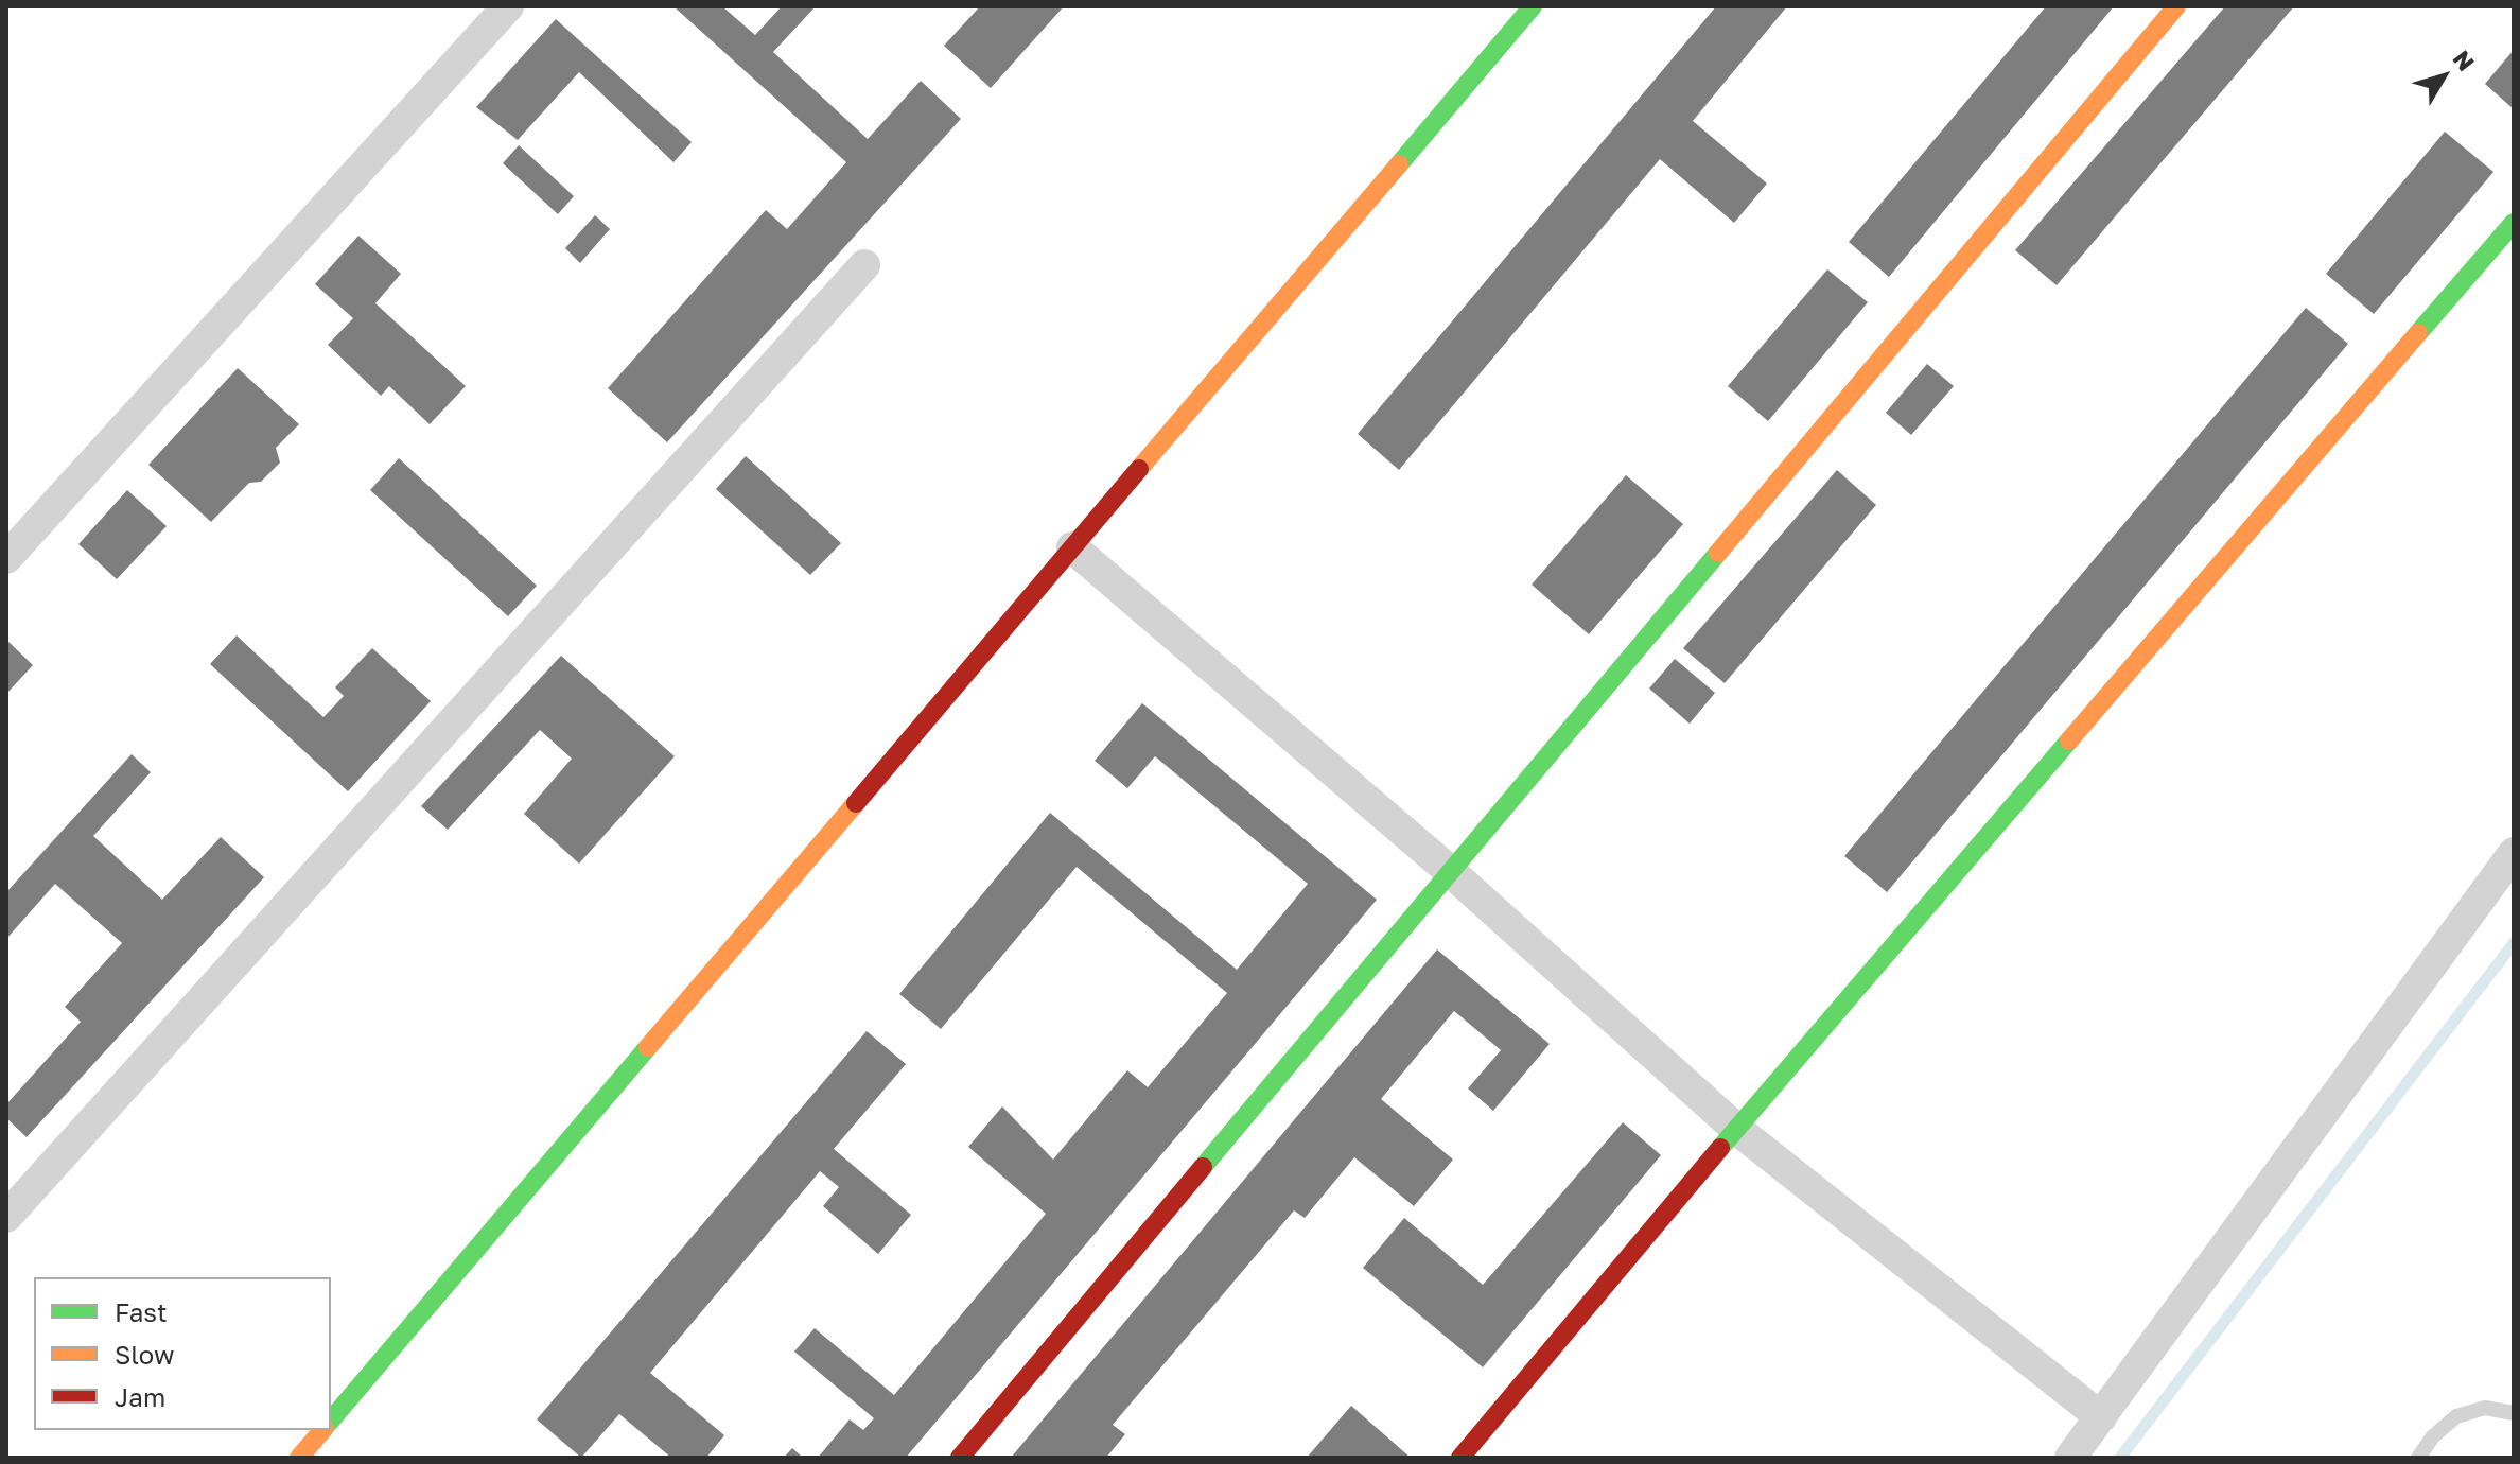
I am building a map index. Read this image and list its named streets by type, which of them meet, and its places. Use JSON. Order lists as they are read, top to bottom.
{
  "legend": ["Fast", "Slow", "Jam"],
  "north": "top right"
}
